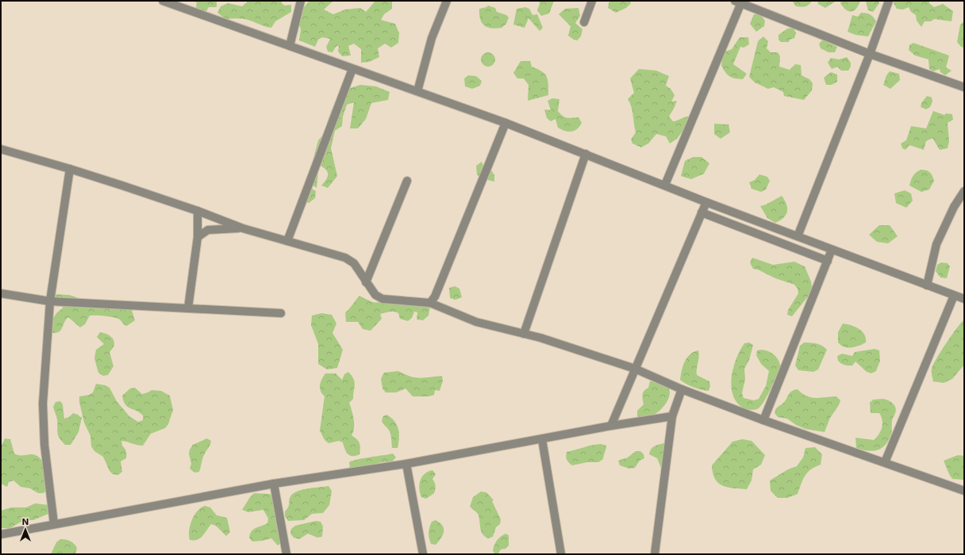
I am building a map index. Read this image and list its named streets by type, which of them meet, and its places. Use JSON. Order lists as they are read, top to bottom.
{
  "north": "top"
}
